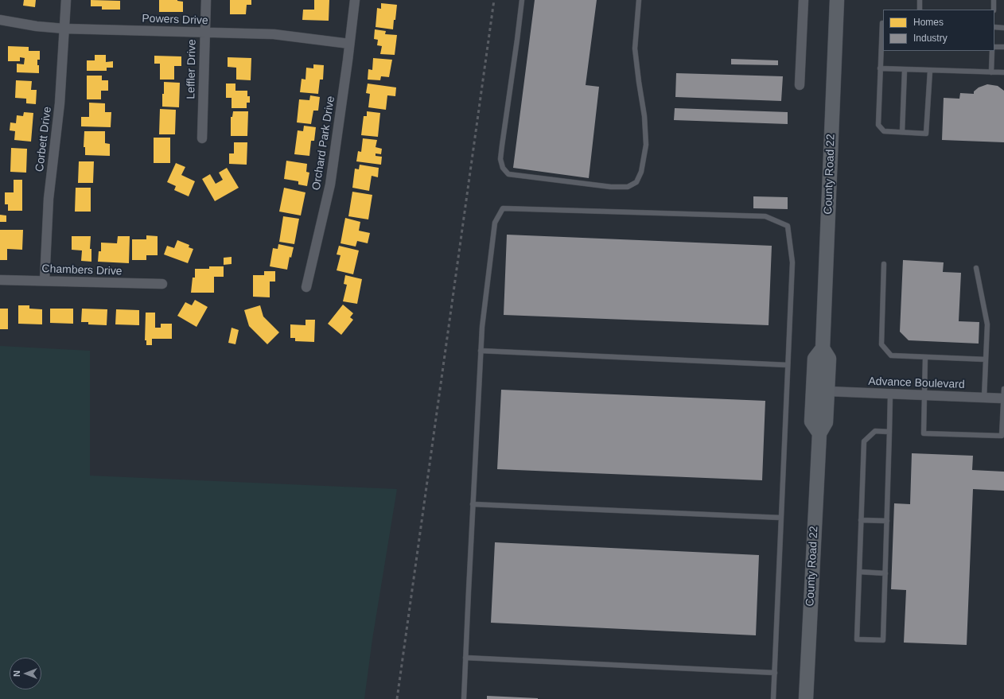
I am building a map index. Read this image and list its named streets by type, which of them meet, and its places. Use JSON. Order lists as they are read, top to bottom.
{
  "streets": {
    "main road": ["County Road 22"],
    "street": [
      "Powers Drive",
      "Leffler Drive",
      "Corbett Drive",
      "Orchard Park Drive",
      "Chambers Drive",
      "Advance Boulevard"
    ]
  },
  "crossings": [
    ["Powers Drive", "Leffler Drive"],
    ["Powers Drive", "Corbett Drive"],
    ["Powers Drive", "Orchard Park Drive"],
    ["Corbett Drive", "Chambers Drive"],
    ["County Road 22", "Advance Boulevard"]
  ],
  "legend": ["Homes", "Industry"],
  "north": "left"
}
